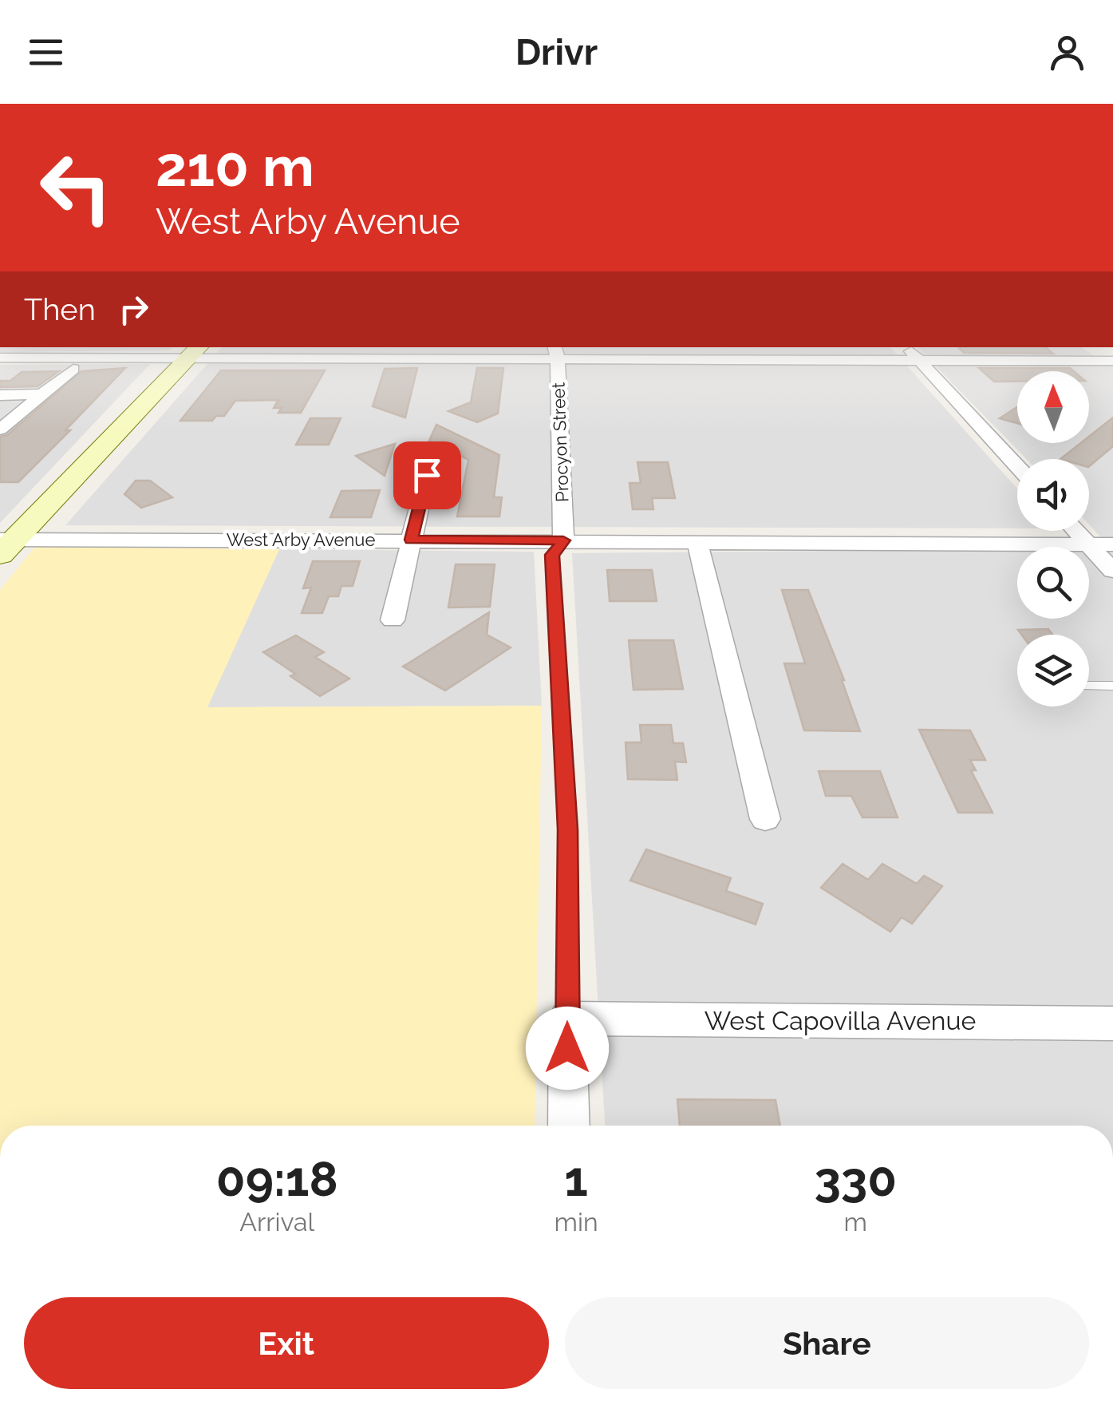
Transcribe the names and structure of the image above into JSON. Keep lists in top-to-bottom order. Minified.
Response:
{"streets":{"street":["Procyon Street","West Arby Avenue","West Capovilla Avenue"]},"crossings":[["Procyon Street","West Arby Avenue"]],"north":"top","page":{"header":"Drivr","turn":["210 m","West Arby Avenue"],"then":"Then","eta":["09:18","Arrival","1","min","330","m"],"buttons":["Exit","Share"]}}
